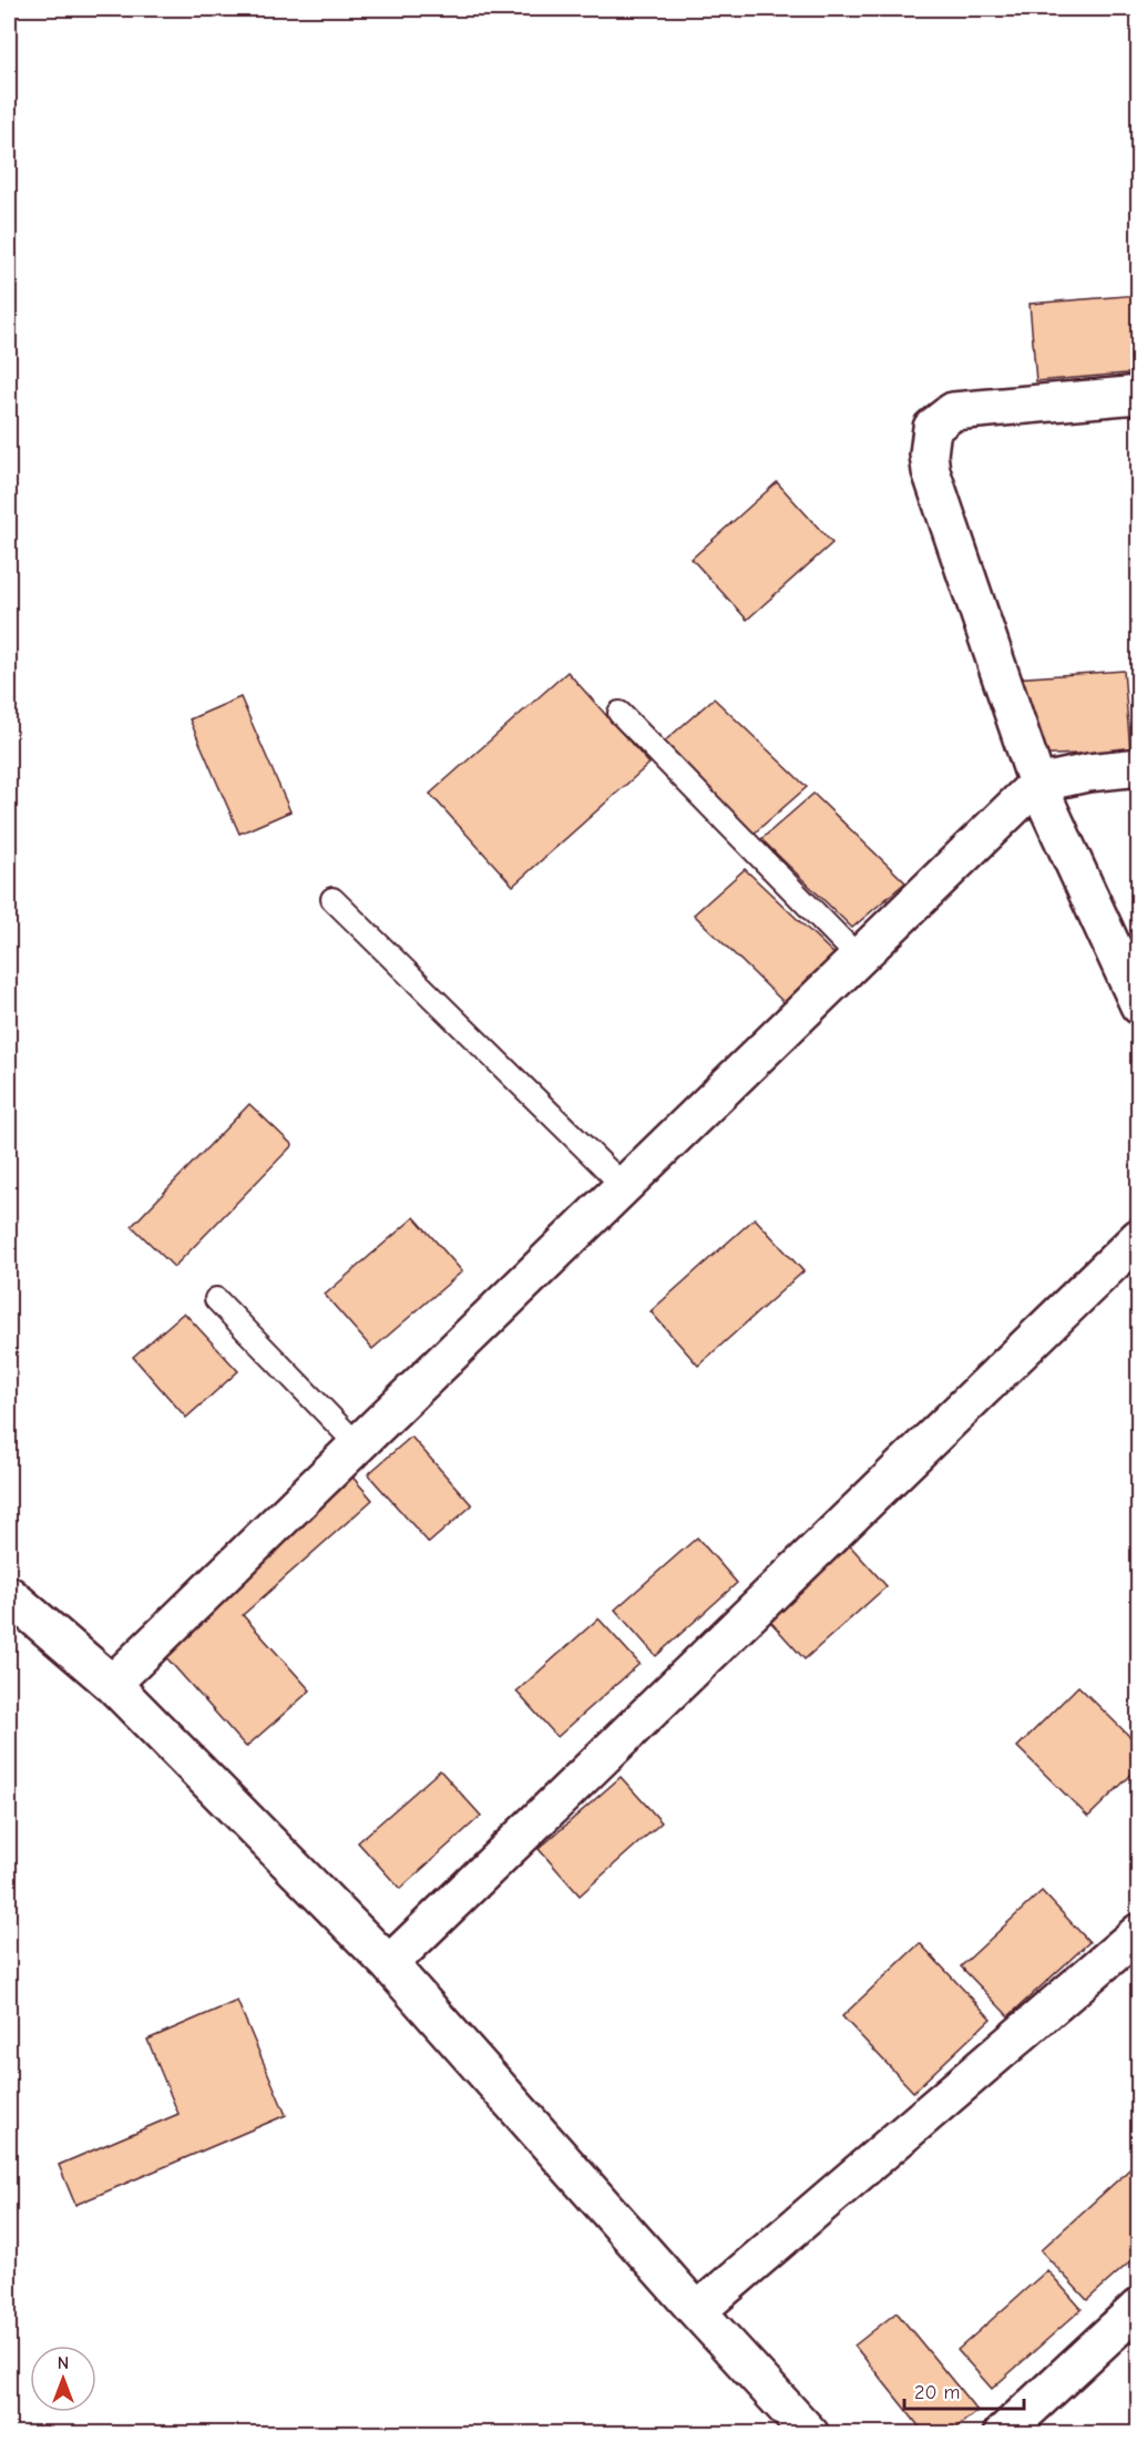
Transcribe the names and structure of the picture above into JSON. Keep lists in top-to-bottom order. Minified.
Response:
{"scale_bar":"20 m","north":"top"}
